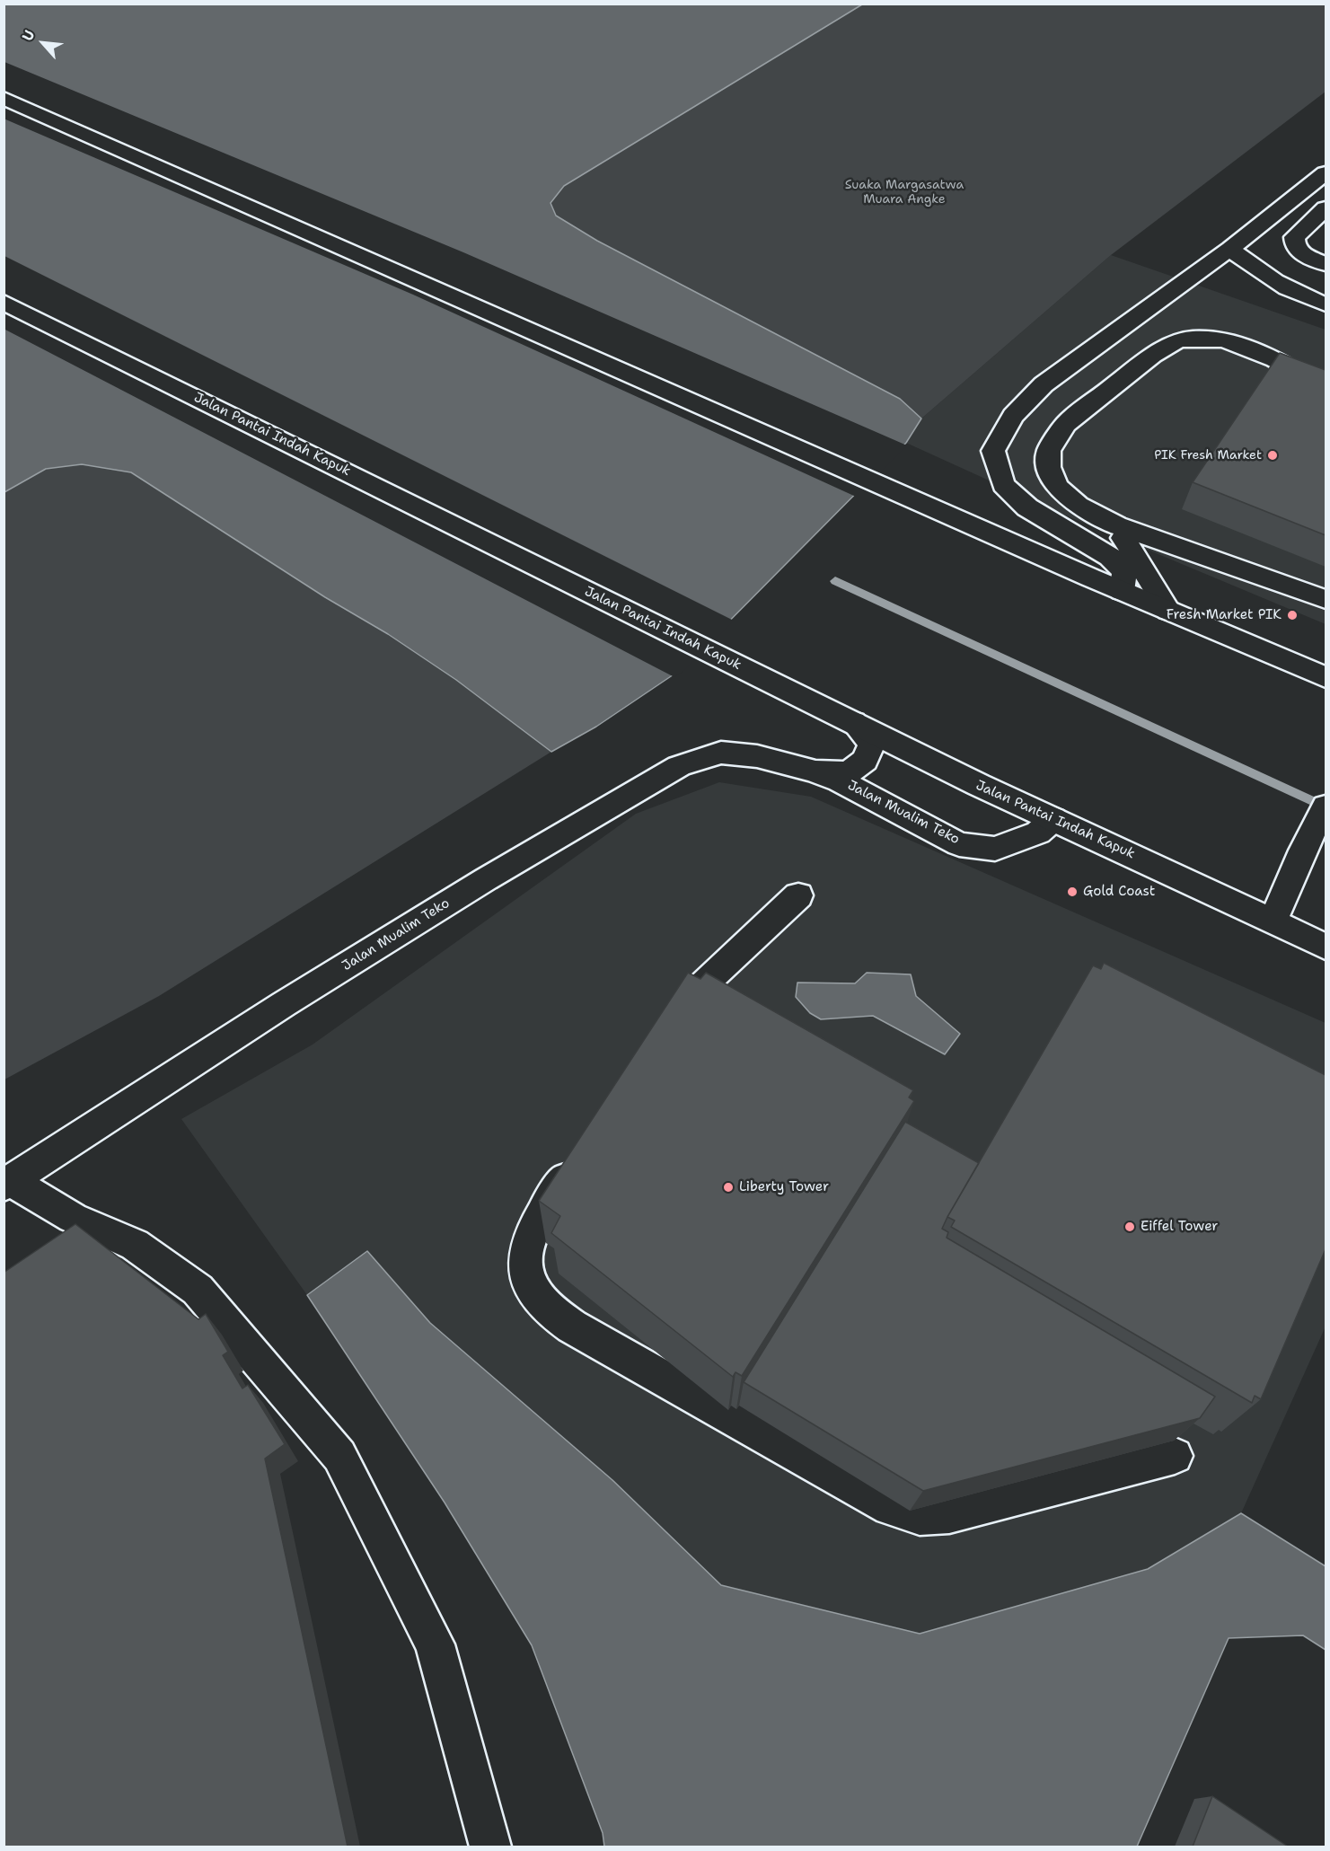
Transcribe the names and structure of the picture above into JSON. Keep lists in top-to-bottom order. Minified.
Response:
{"streets":{"main road":["Jalan Pantai Indah Kapuk","Jalan Mualim Teko"]},"crossings":[["Jalan Pantai Indah Kapuk","Jalan Mualim Teko"]],"parks":["Suaka Margasatwa Muara Angke"],"places":["PIK Fresh Market","Fresh Market PIK","Gold Coast","Liberty Tower","Eiffel Tower"],"north":"top left"}
